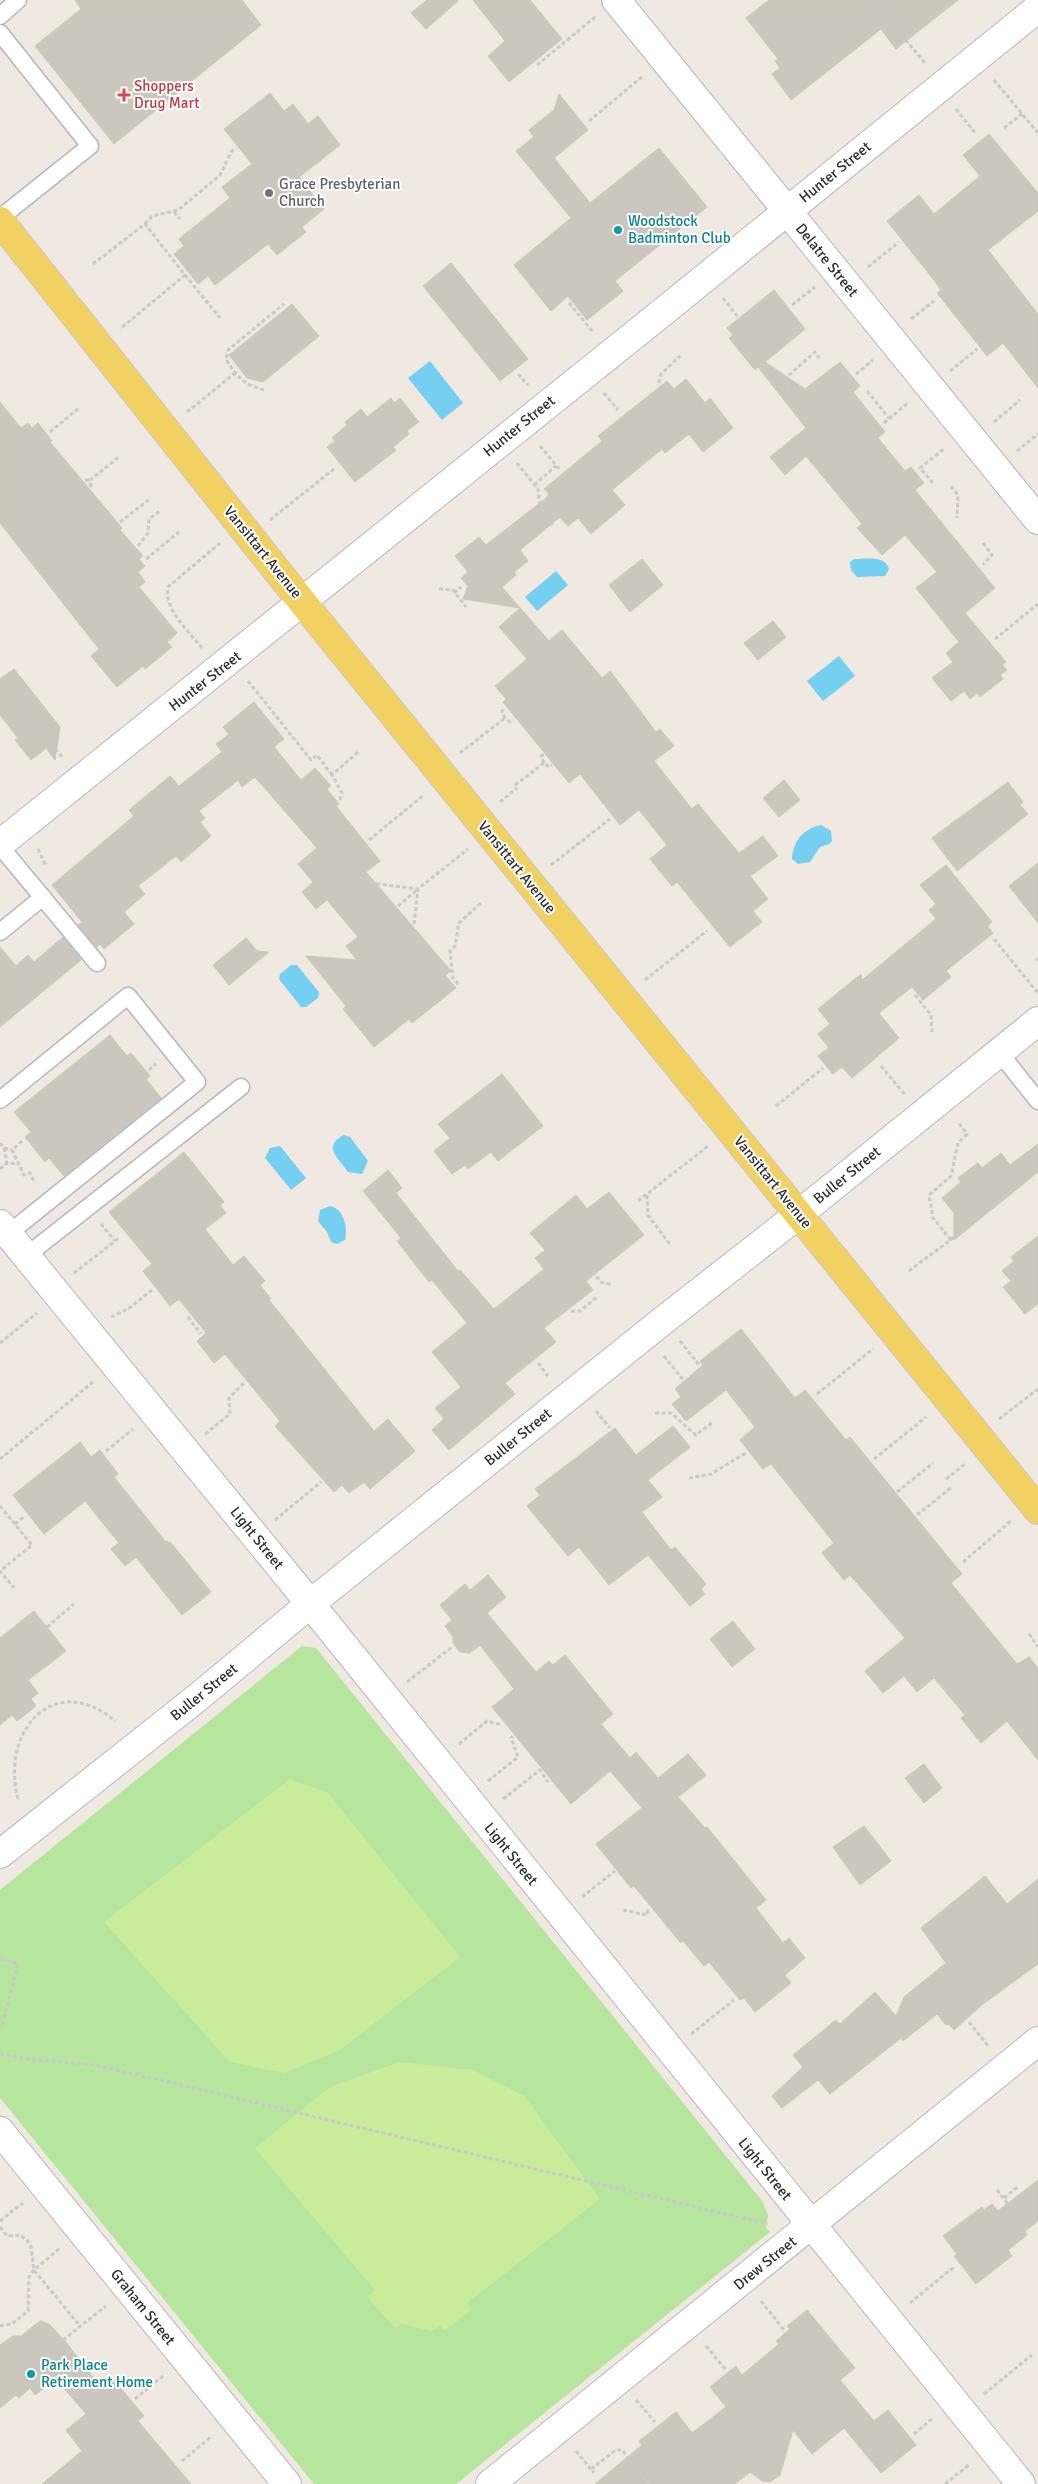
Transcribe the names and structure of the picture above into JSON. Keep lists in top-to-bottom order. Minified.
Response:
{"streets":{"main road":["Vansittart Avenue"],"street":["Hunter Street","Delatre Street","Buller Street","Light Street","Drew Street","Graham Street"]},"crossings":[["Hunter Street","Delatre Street"],["Hunter Street","Vansittart Avenue"],["Vansittart Avenue","Buller Street"],["Buller Street","Light Street"],["Light Street","Drew Street"]],"places":{"health":["Shoppers Drug Mart"],"other":["Grace Presbyterian Church","Woodstock Badminton Club","Park Place Retirement Home"]}}
